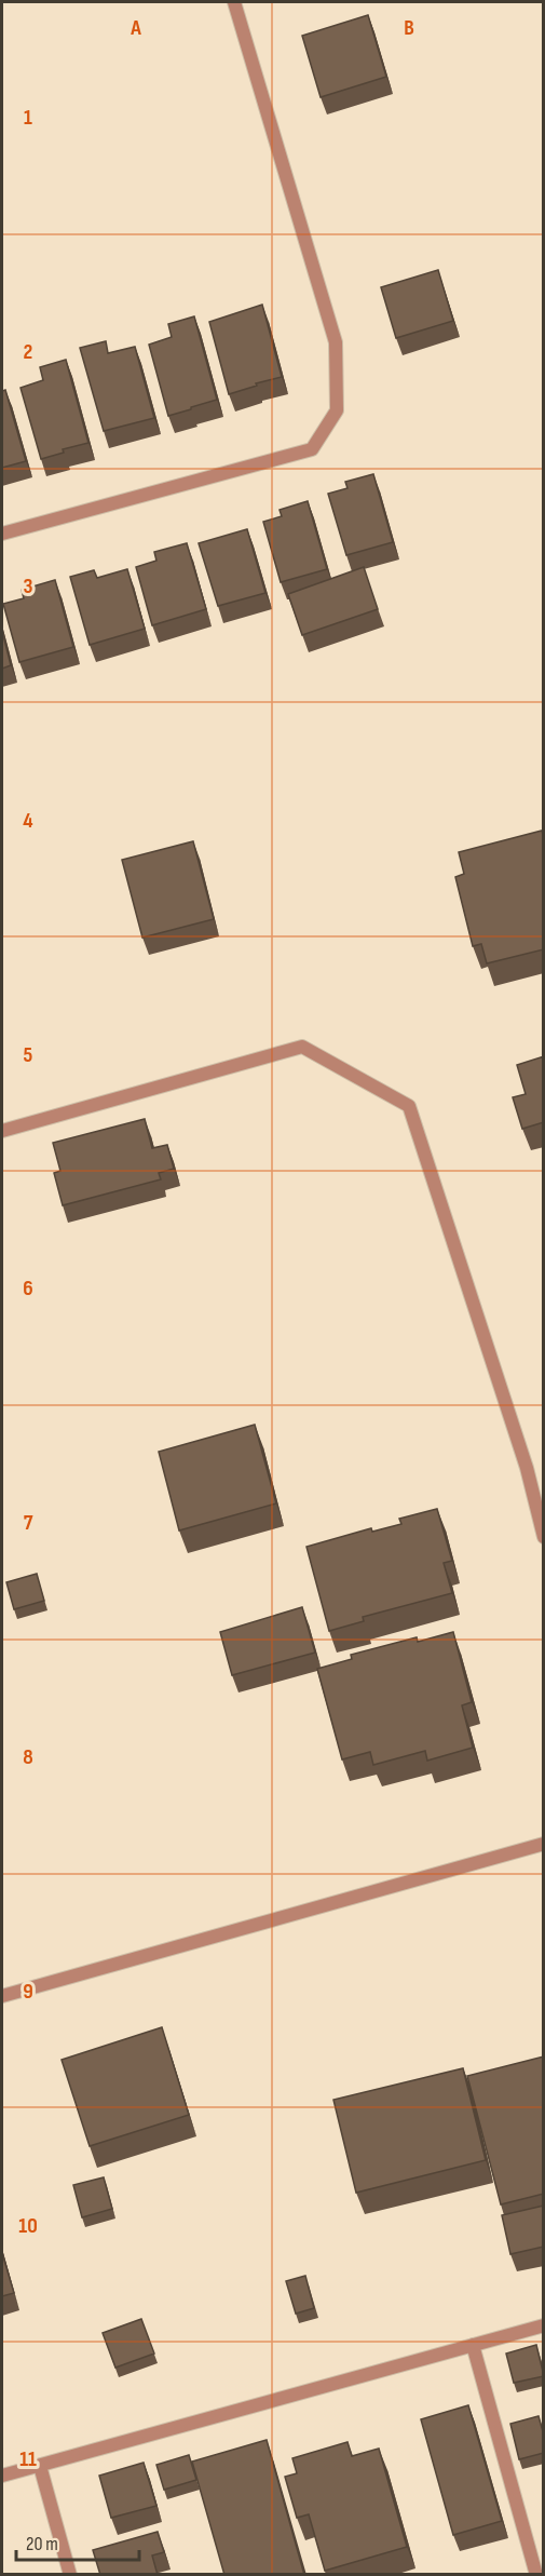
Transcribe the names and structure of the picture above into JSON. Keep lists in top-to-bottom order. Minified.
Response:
{"scale_bar":"20 m","grid":{"columns":["A","B"],"rows":["1","2","3","4","5","6","7","8","9","10","11"]}}
